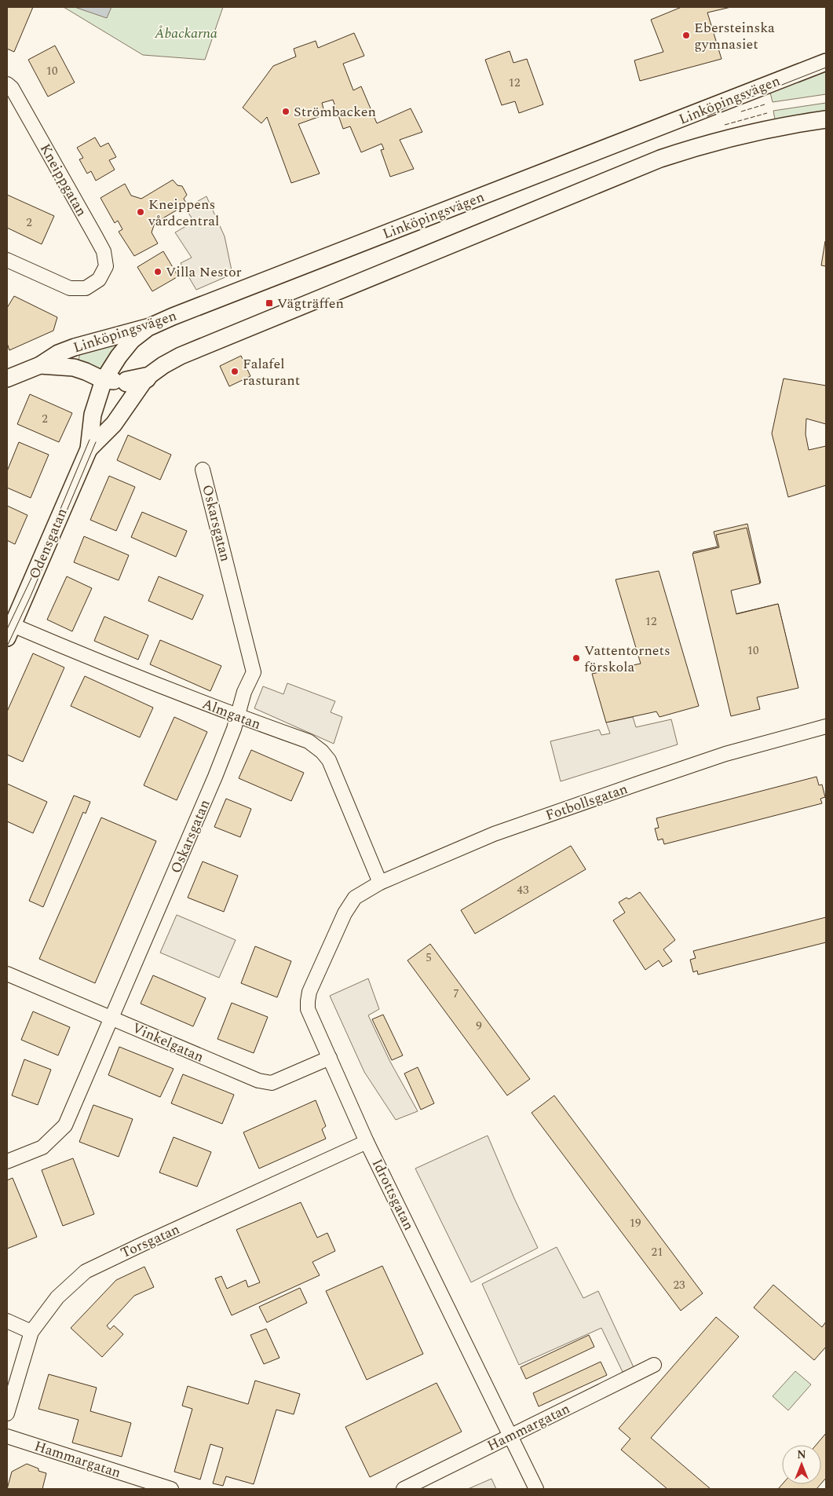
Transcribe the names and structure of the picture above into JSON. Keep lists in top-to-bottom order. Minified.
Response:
{"streets":{"street":["Linköpingsvägen","Kneippgatan","Oskarsgatan","Odensgatan","Almgatan","Fotbollsgatan","Vinkelgatan","Idrottsgatan","Torsgatan","Hammargatan"]},"crossings":[["Linköpingsvägen","Odensgatan"],["Oskarsgatan","Almgatan"],["Oskarsgatan","Vinkelgatan"],["Odensgatan","Almgatan"],["Almgatan","Fotbollsgatan"],["Fotbollsgatan","Idrottsgatan"],["Vinkelgatan","Idrottsgatan"],["Idrottsgatan","Torsgatan"],["Idrottsgatan","Hammargatan"]],"parks":["Åbackarna"],"places":{"other":["Ebersteinska gymnasiet","Strömbacken","Kneippens vårdcentral","Villa Nestor","Falafel rasturant","Vattentornets förskola"],"transit":["Vägträffen"]},"house_numbers":["10","12","2","2","12","10","43","5","7","9","19","21","23"],"north":"top"}
